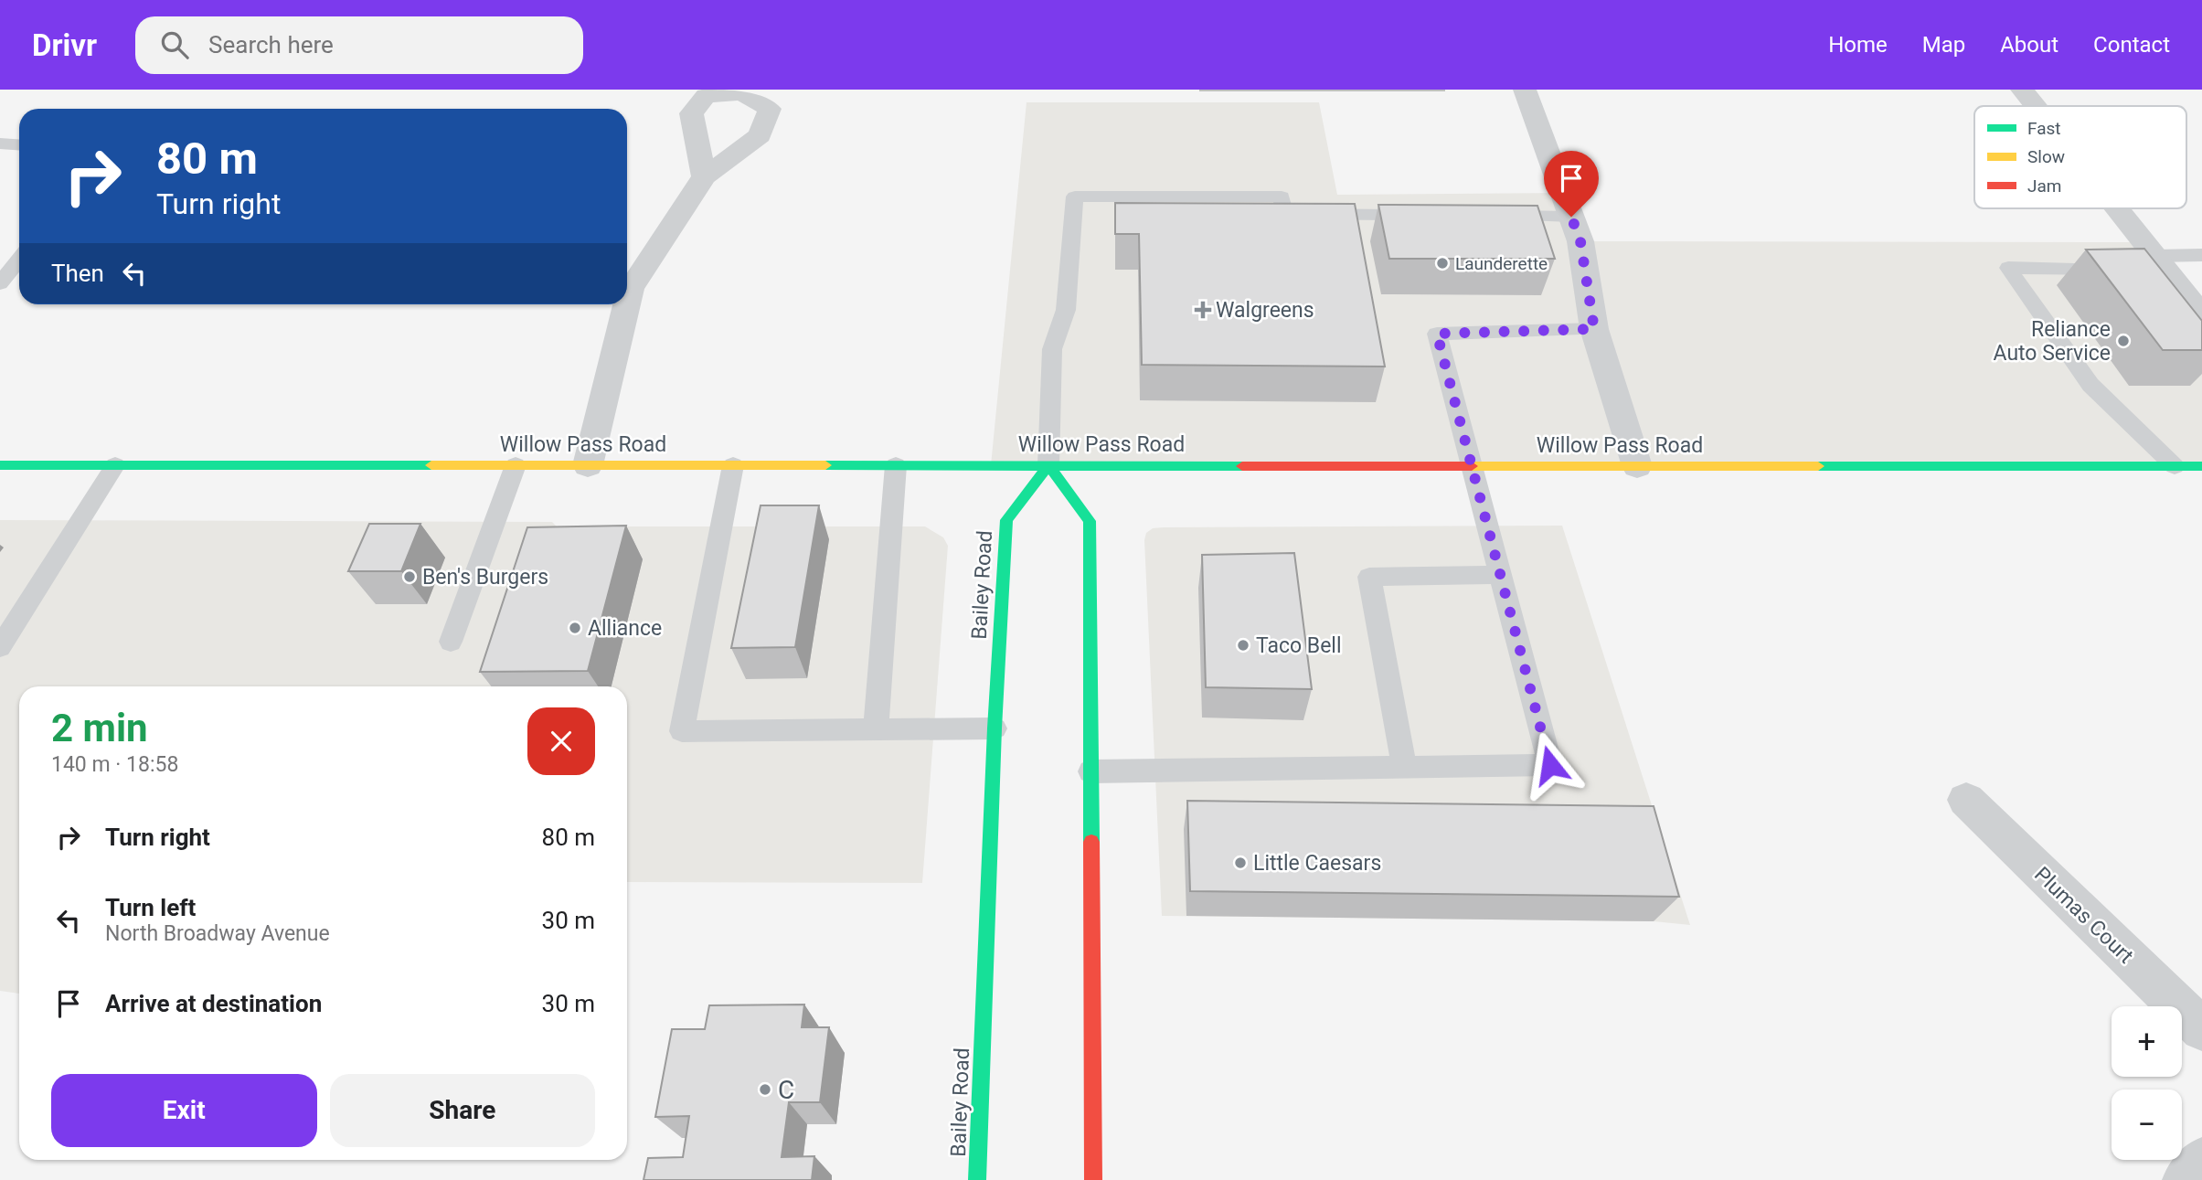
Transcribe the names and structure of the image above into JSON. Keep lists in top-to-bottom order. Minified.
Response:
{"streets":{"main road":["Willow Pass Road","Bailey Road"],"street":["Plumas Court"]},"crossings":[["Willow Pass Road","Bailey Road"]],"places":{"other":["Launderette","Reliance Auto Service","Ben's Burgers","Alliance","Taco Bell","Little Caesars","C"],"health":["Walgreens"]},"legend":["Fast","Slow","Jam"],"page":{"header":"Drivr","search":"Search here","nav":["Home","Map","About","Contact"],"turn":["80 m","Turn right"],"then":"Then","heading":["2 min","140 m · 18:58"],"list":[{"name":"Turn right","value":"80 m"},{"name":"Turn left","note":"North Broadway Avenue","value":"30 m"},{"name":"Arrive at destination","value":"30 m"}],"map_buttons":["+","−"],"buttons":["Exit","Share"]}}
